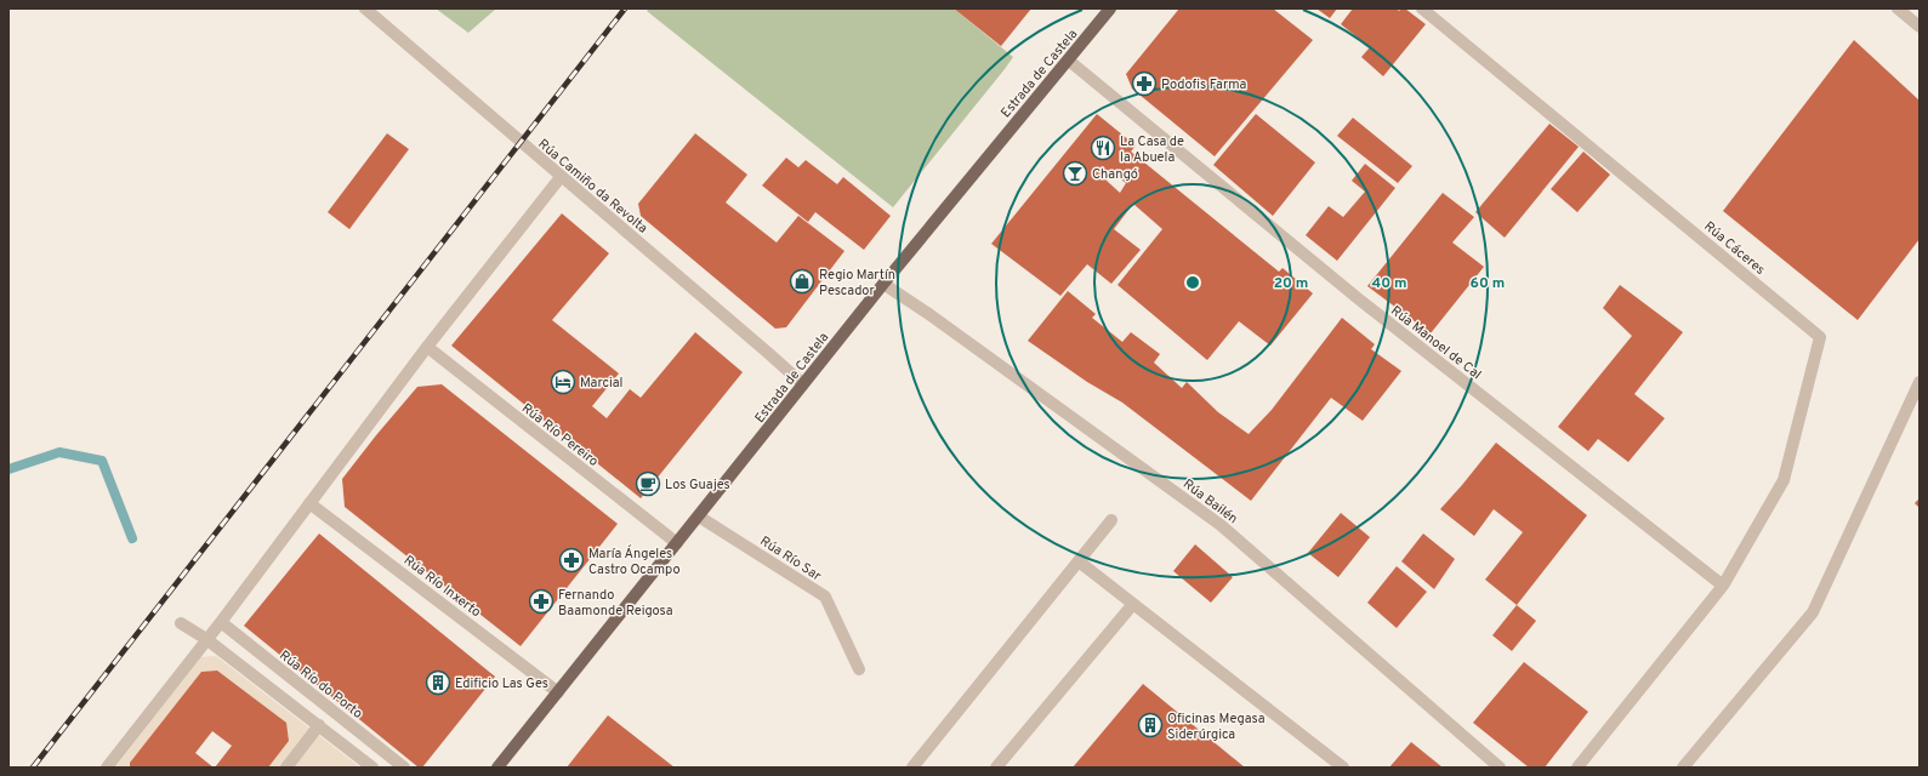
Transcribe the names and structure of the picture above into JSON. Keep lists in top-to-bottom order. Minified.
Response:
{"streets":{"main road":["Estrada de Castela"],"street":["Rúa Camiño da Revolta","Rúa Cáceres","Rúa Manoel de Cal","Rúa Río Pereiro","Rúa Bailén","Rúa Río Sar","Rúa Río Inxerto","Rúa Río do Porto"]},"crossings":[["Estrada de Castela","Rúa Camiño da Revolta"],["Estrada de Castela","Rúa Manoel de Cal"],["Estrada de Castela","Rúa Río Pereiro"],["Estrada de Castela","Rúa Bailén"],["Estrada de Castela","Rúa Río Sar"],["Estrada de Castela","Rúa Río Inxerto"],["Rúa Cáceres","Rúa Manoel de Cal"]],"places":{"pharmacy":["Podofis Farma","María Ángeles Castro Ocampo","Fernando Baamonde Reigosa"],"restaurant":["La Casa de la Abuela"],"bar":["Changó"],"shop":["Regio Martín Pescador"],"hotel":["Marcial"],"cafe":["Los Guajes"],"building":["Edificio Las Ges","Oficinas Megasa Siderúrgica"]},"rings":["20 m","40 m","60 m"]}
